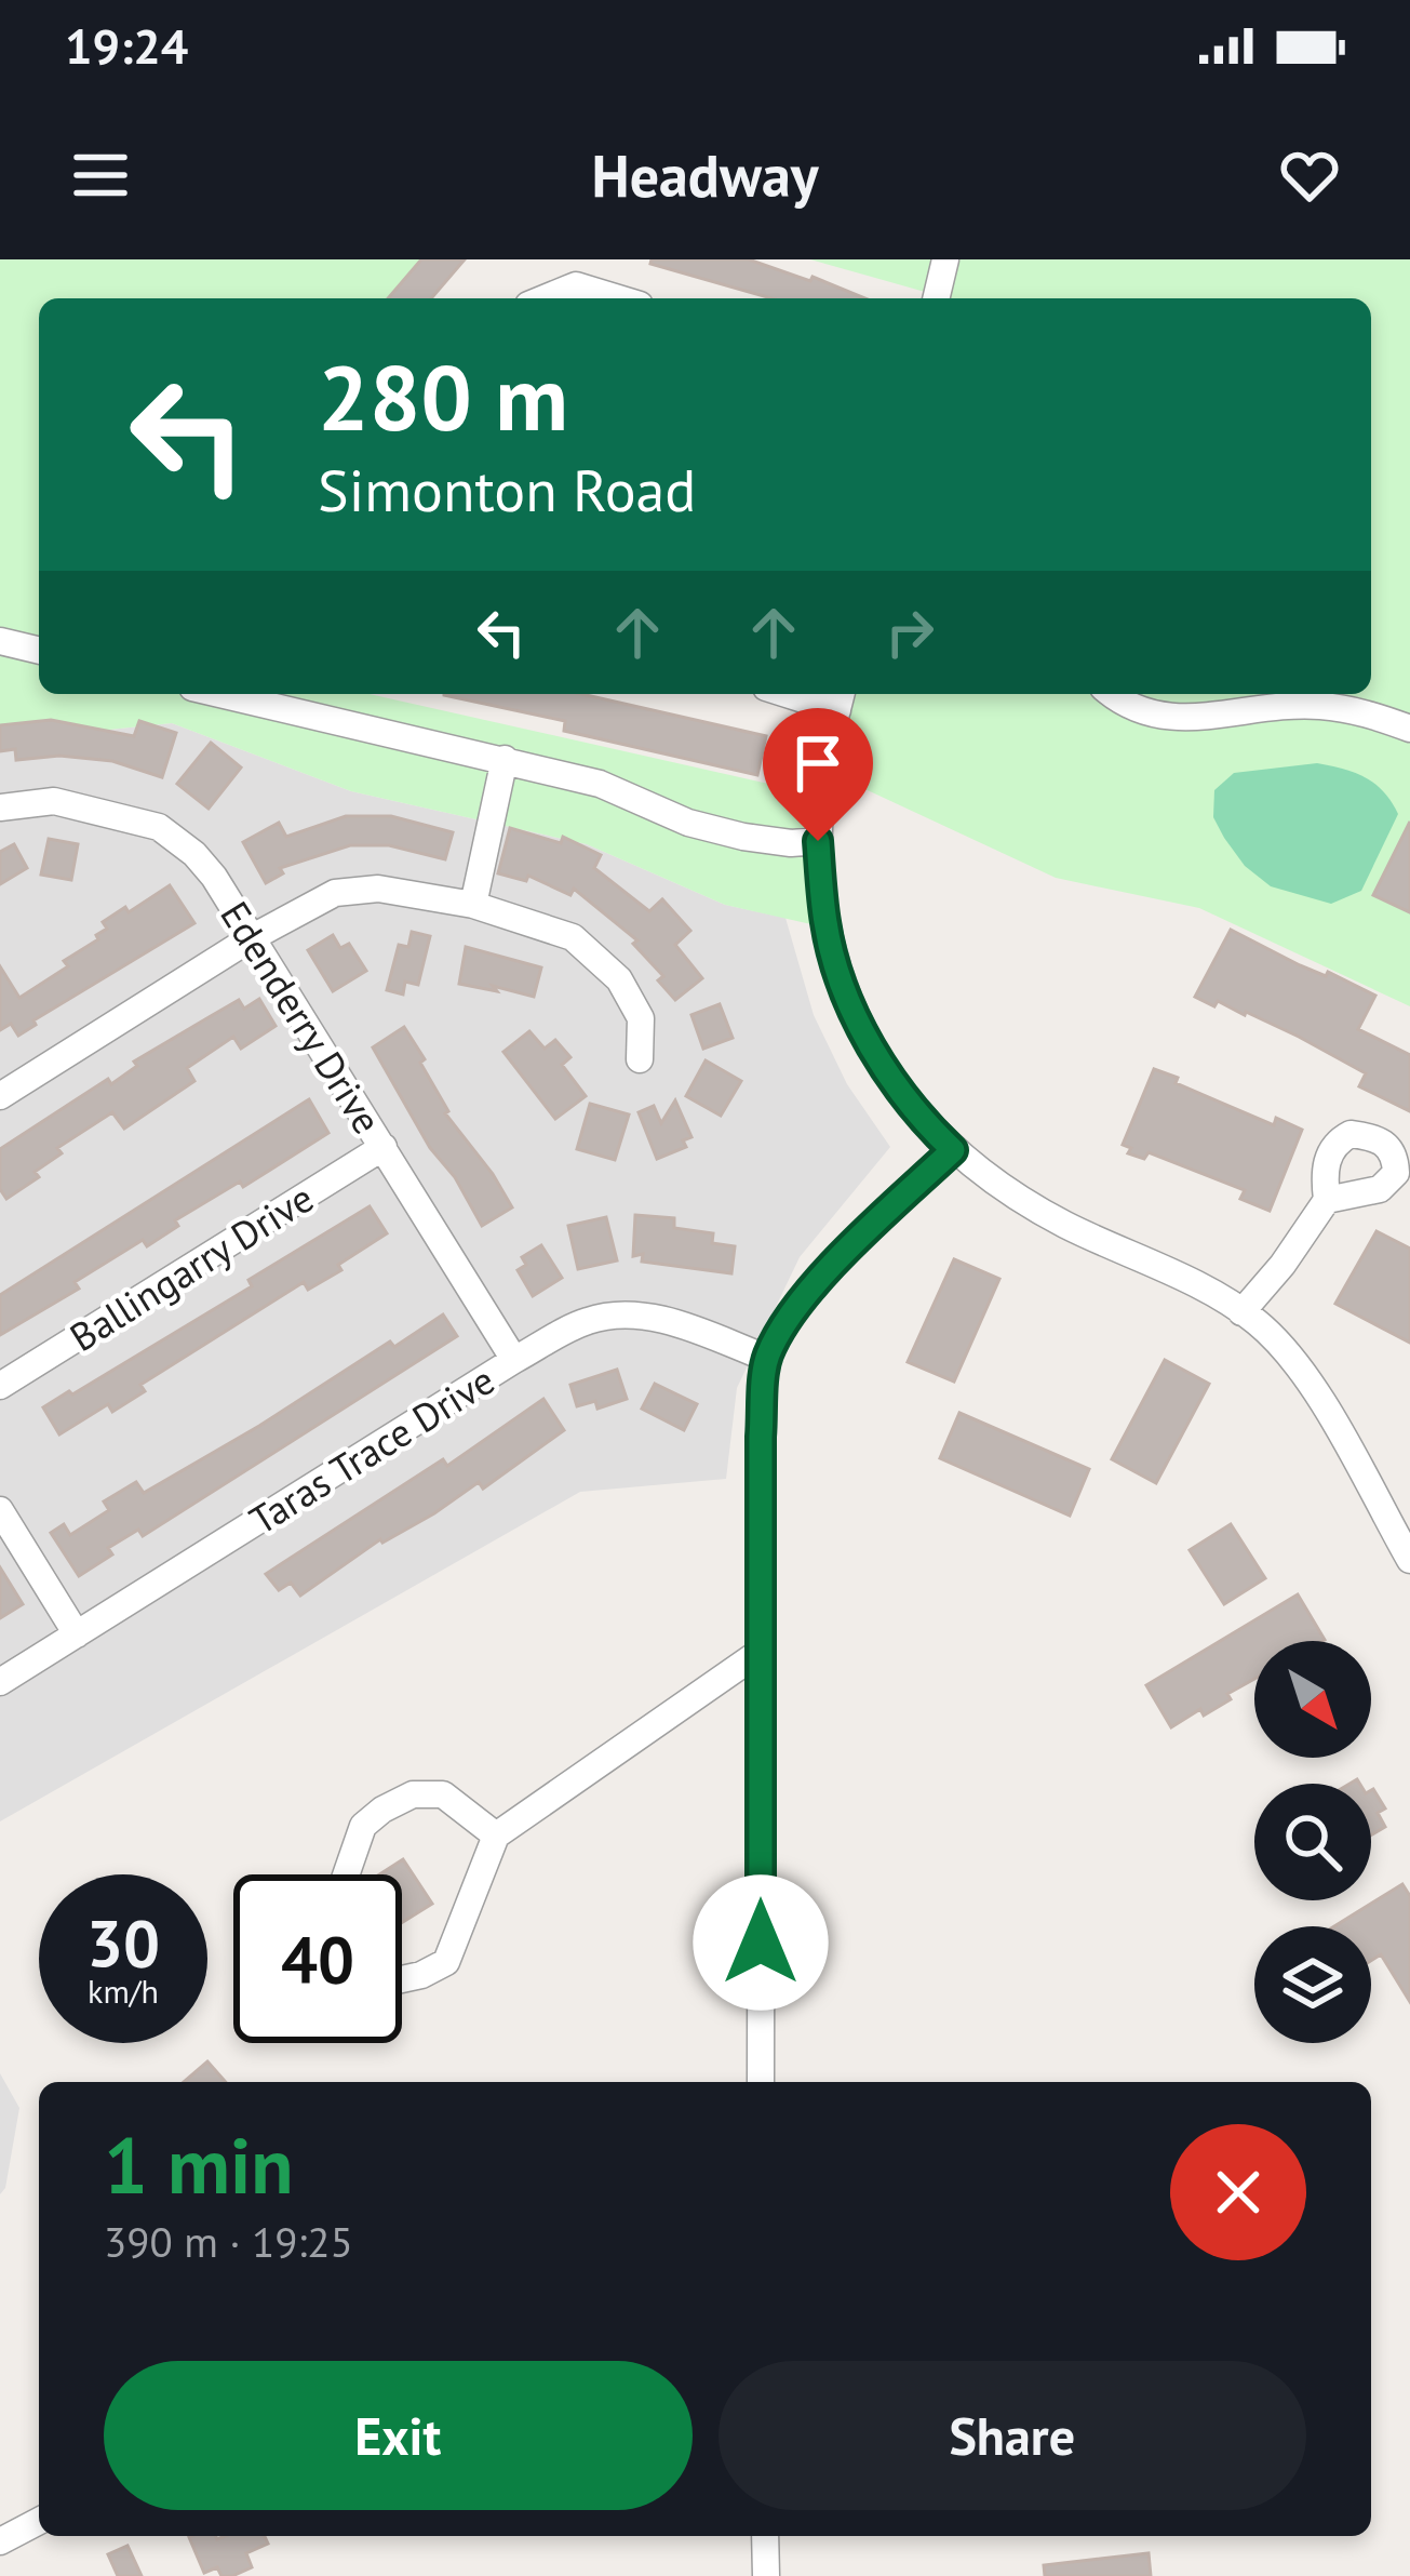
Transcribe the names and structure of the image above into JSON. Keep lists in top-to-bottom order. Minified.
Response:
{"streets":{"street":["Edenderry Drive","Ballingarry Drive","Taras Trace Drive"]},"crossings":[["Edenderry Drive","Ballingarry Drive"],["Edenderry Drive","Taras Trace Drive"]],"north":"bottom right","page":{"status":"19:24","header":"Headway","turn":["280 m","Simonton Road"],"speed":"30 km/h","limit":"40","heading":["1 min","390 m · 19:25"],"buttons":["Exit","Share"]}}
